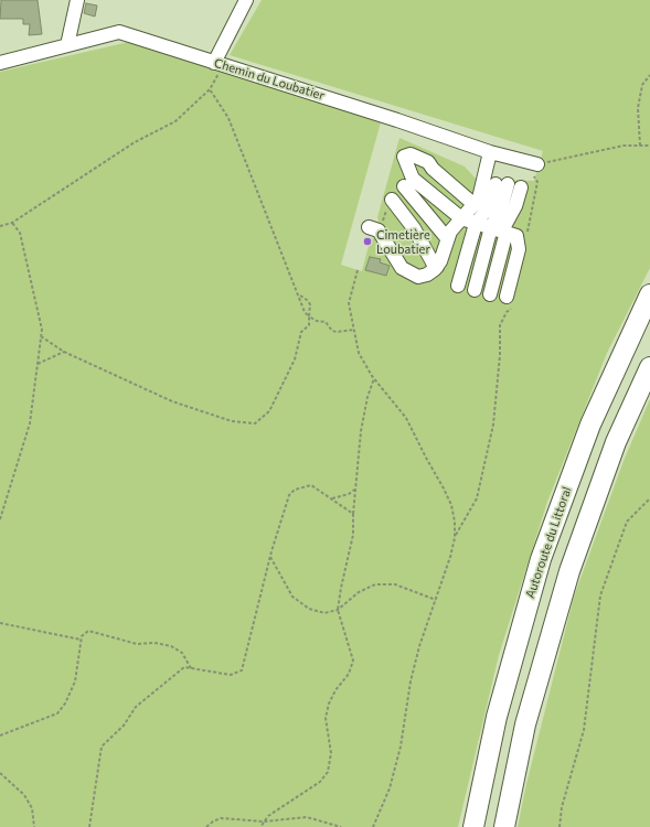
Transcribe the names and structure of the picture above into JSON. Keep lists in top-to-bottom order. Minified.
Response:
{"streets":{"highway":["Autoroute du Littoral"],"street":["Chemin du Loubatier"]},"places":["Cimetière Loubatier"]}
